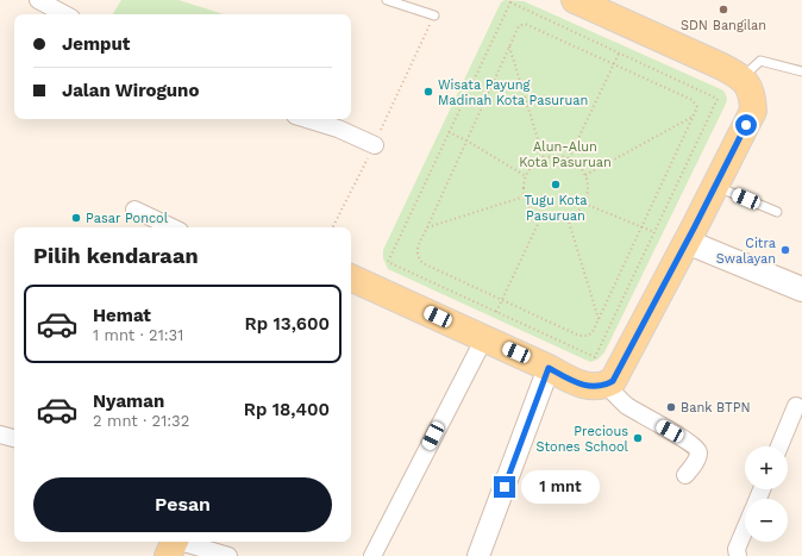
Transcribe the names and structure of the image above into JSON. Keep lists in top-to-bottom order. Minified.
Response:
{"parks":["Alun-Alun Kota Pasuruan"],"places":["SDN Bangilan","Wisata Payung Madinah Kota Pasuruan","Tugu Kota Pasuruan","Pasar Poncol","Citra Swalayan","Bank BTPN","Precious Stones School"],"page":{"banner":["Jemput","Jalan Wiroguno"],"heading":"Pilih kendaraan","list":[{"name":"Hemat","note":"1 mnt · 21:31","value":"Rp 13,600"},{"name":"Nyaman","note":"2 mnt · 21:32","value":"Rp 18,400"}],"map_buttons":["+","−"],"buttons":"Pesan","bubble":"1 mnt"}}
